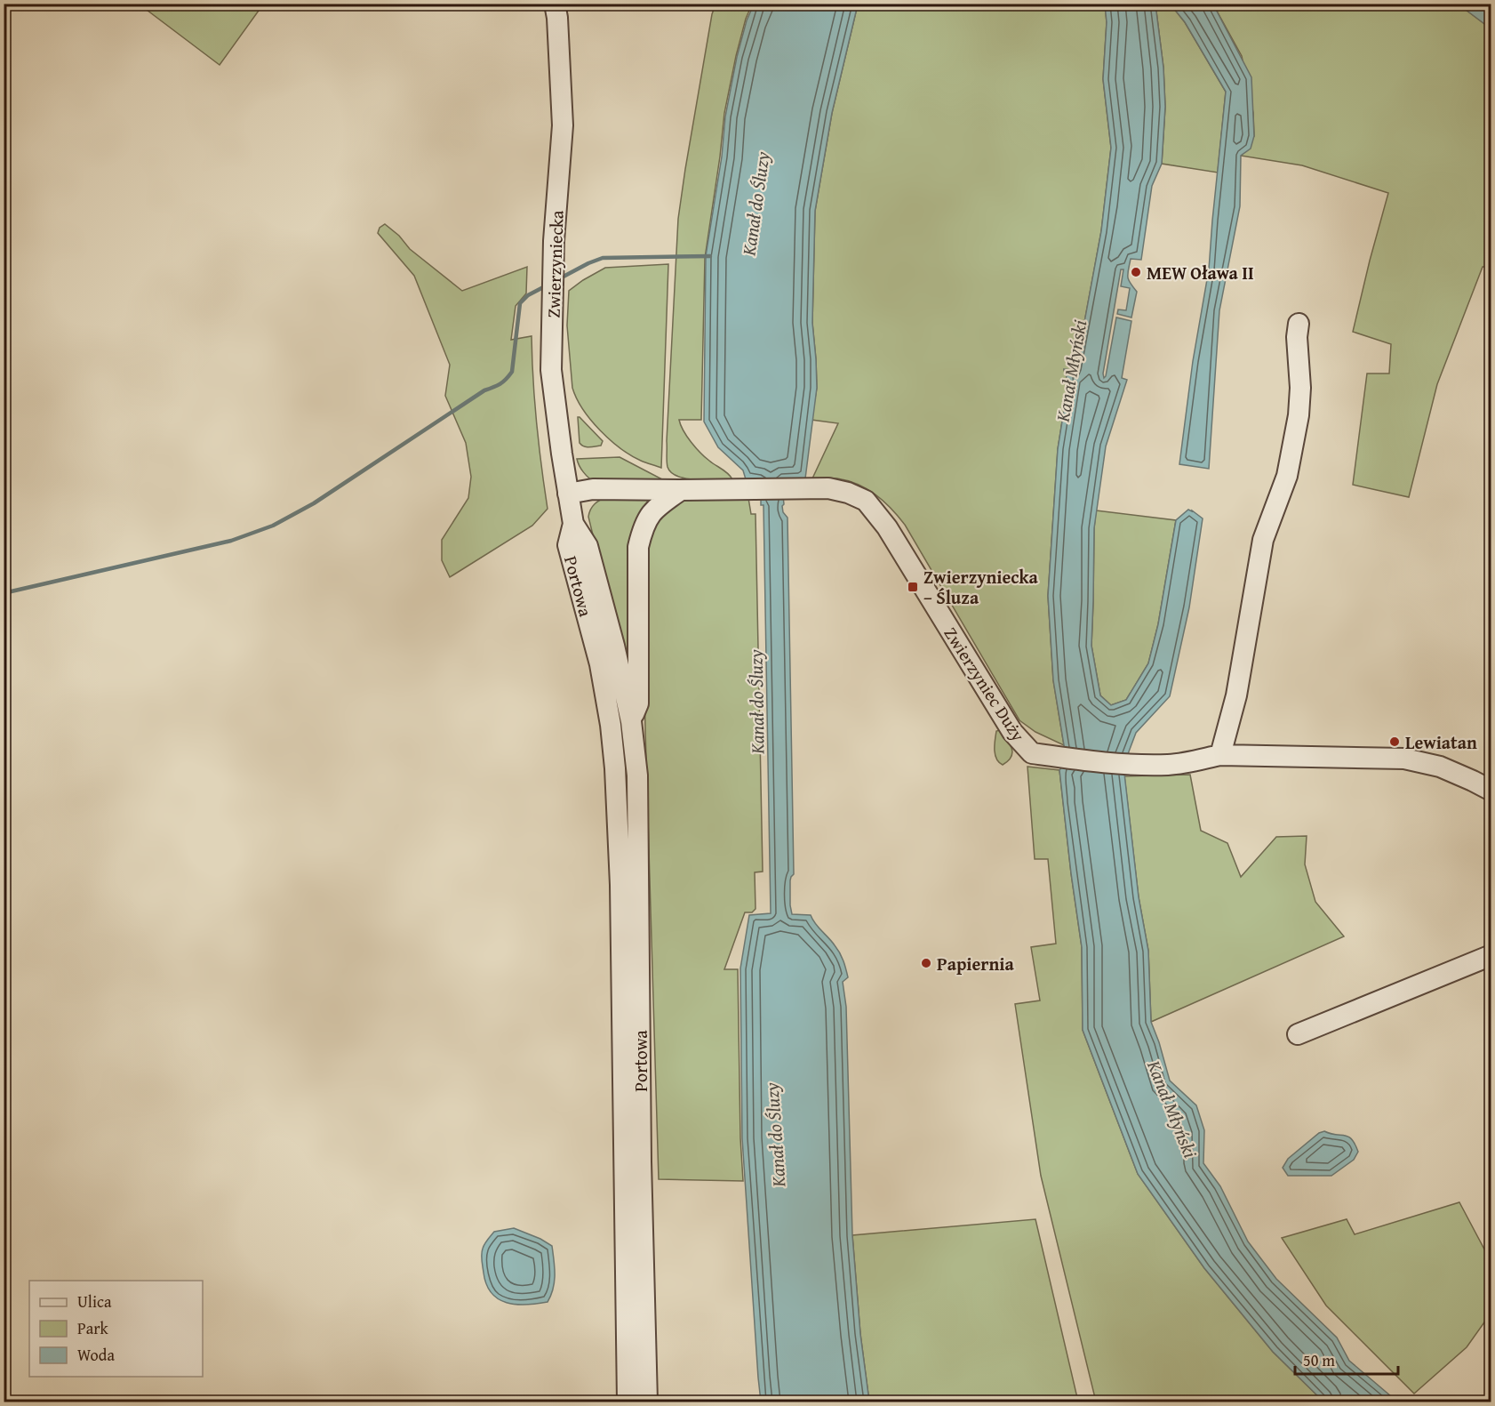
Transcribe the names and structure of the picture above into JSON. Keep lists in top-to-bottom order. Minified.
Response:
{"streets":{"street":["Zwierzyniecka","Portowa","Zwierzyniec Duży"]},"crossings":[["Zwierzyniecka","Portowa"],["Zwierzyniecka","Zwierzyniec Duży"]],"water":["Kanał do Śluzy","Kanał Młyński"],"places":{"other":["MEW Oława II","Lewiatan","Papiernia"],"transit":["Zwierzyniecka – Śluza"]},"legend":["Ulica","Park","Woda"],"scale_bar":"50 m"}
